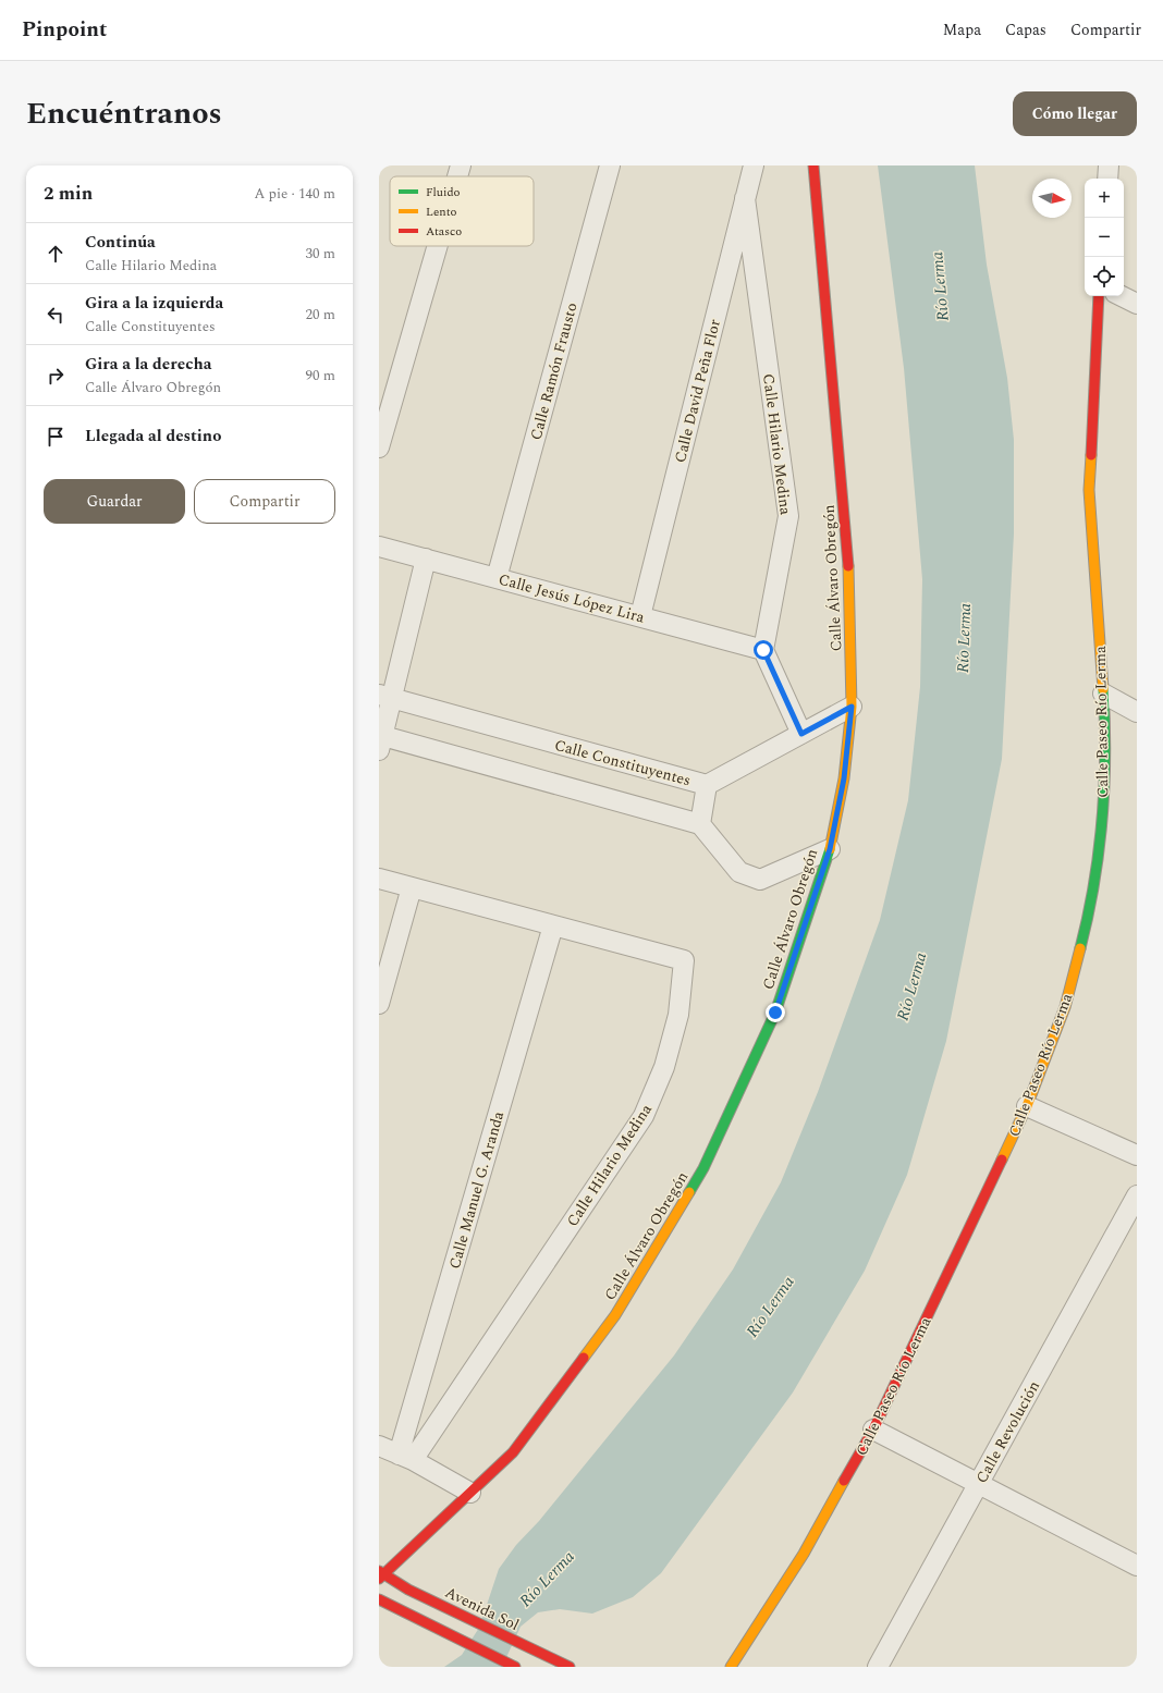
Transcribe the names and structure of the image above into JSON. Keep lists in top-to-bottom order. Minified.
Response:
{"streets":{"street":["Calle Ramón Frausto","Calle David Peña Flor","Calle Hilario Medina","Calle Álvaro Obregón","Calle Jesús López Lira","Calle Paseo Río Lerma","Calle Constituyentes","Calle Manuel G. Aranda","Calle Revolución","Avenida Sol"]},"crossings":[["Calle Ramón Frausto","Calle Jesús López Lira"],["Calle David Peña Flor","Calle Hilario Medina"],["Calle David Peña Flor","Calle Jesús López Lira"],["Calle Hilario Medina","Calle Jesús López Lira"],["Calle Hilario Medina","Calle Manuel G. Aranda"],["Calle Álvaro Obregón","Calle Constituyentes"],["Calle Álvaro Obregón","Avenida Sol"]],"water":["Río Lerma"],"legend":["Fluido","Lento","Atasco"],"north":"right","page":{"header":"Pinpoint","nav":["Mapa","Capas","Compartir"],"title":"Encuéntranos","buttons":["Cómo llegar",["Guardar","Compartir"]],"heading":["2 min","A pie · 140 m"],"map_buttons":["+","−"],"list":[["Continúa","Calle Hilario Medina","30 m"],["Gira a la izquierda","Calle Constituyentes","20 m"],["Gira a la derecha","Calle Álvaro Obregón","90 m"],"Llegada al destino"]}}
